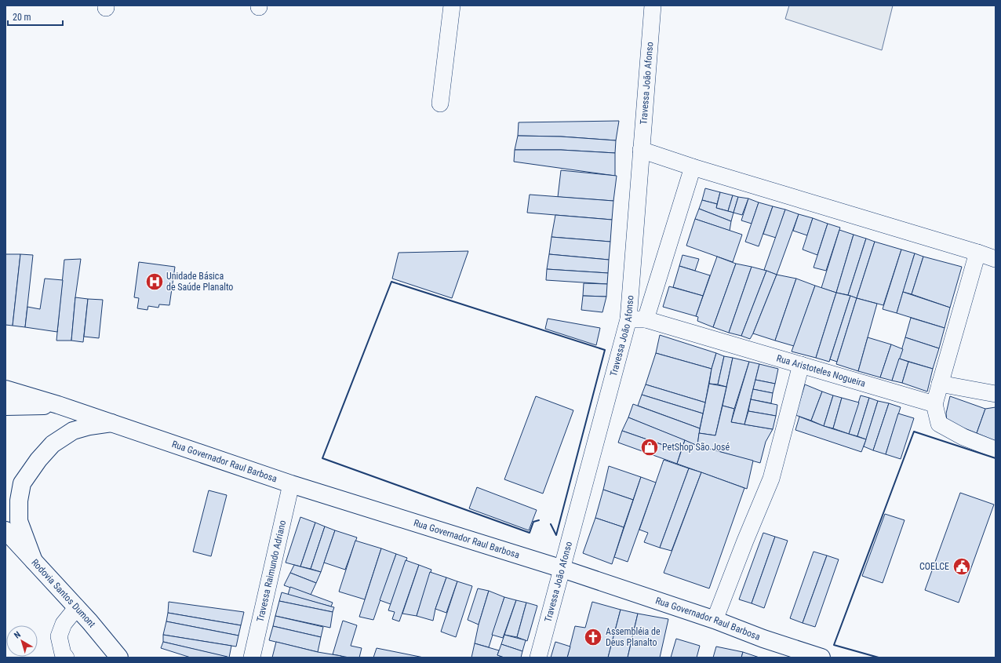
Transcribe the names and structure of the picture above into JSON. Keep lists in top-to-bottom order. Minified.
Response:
{"streets":{"main road":["Rua Governador Raul Barbosa","Rodovia Santos Dumont"],"street":["Travessa João Afonso","Rua Aristoteles Nogueira","Travessa Raimundo Adriano"]},"crossings":[["Travessa João Afonso","Rua Aristoteles Nogueira"],["Travessa João Afonso","Rua Governador Raul Barbosa"],["Rua Governador Raul Barbosa","Travessa Raimundo Adriano"]],"places":{"hospital":["Unidade Básica de Saúde Planalto"],"shop":["PetShop São José"],"public building":["COELCE"],"church":["Assembléia de Deus Planalto"]},"scale_bar":"20 m","north":"top left"}
